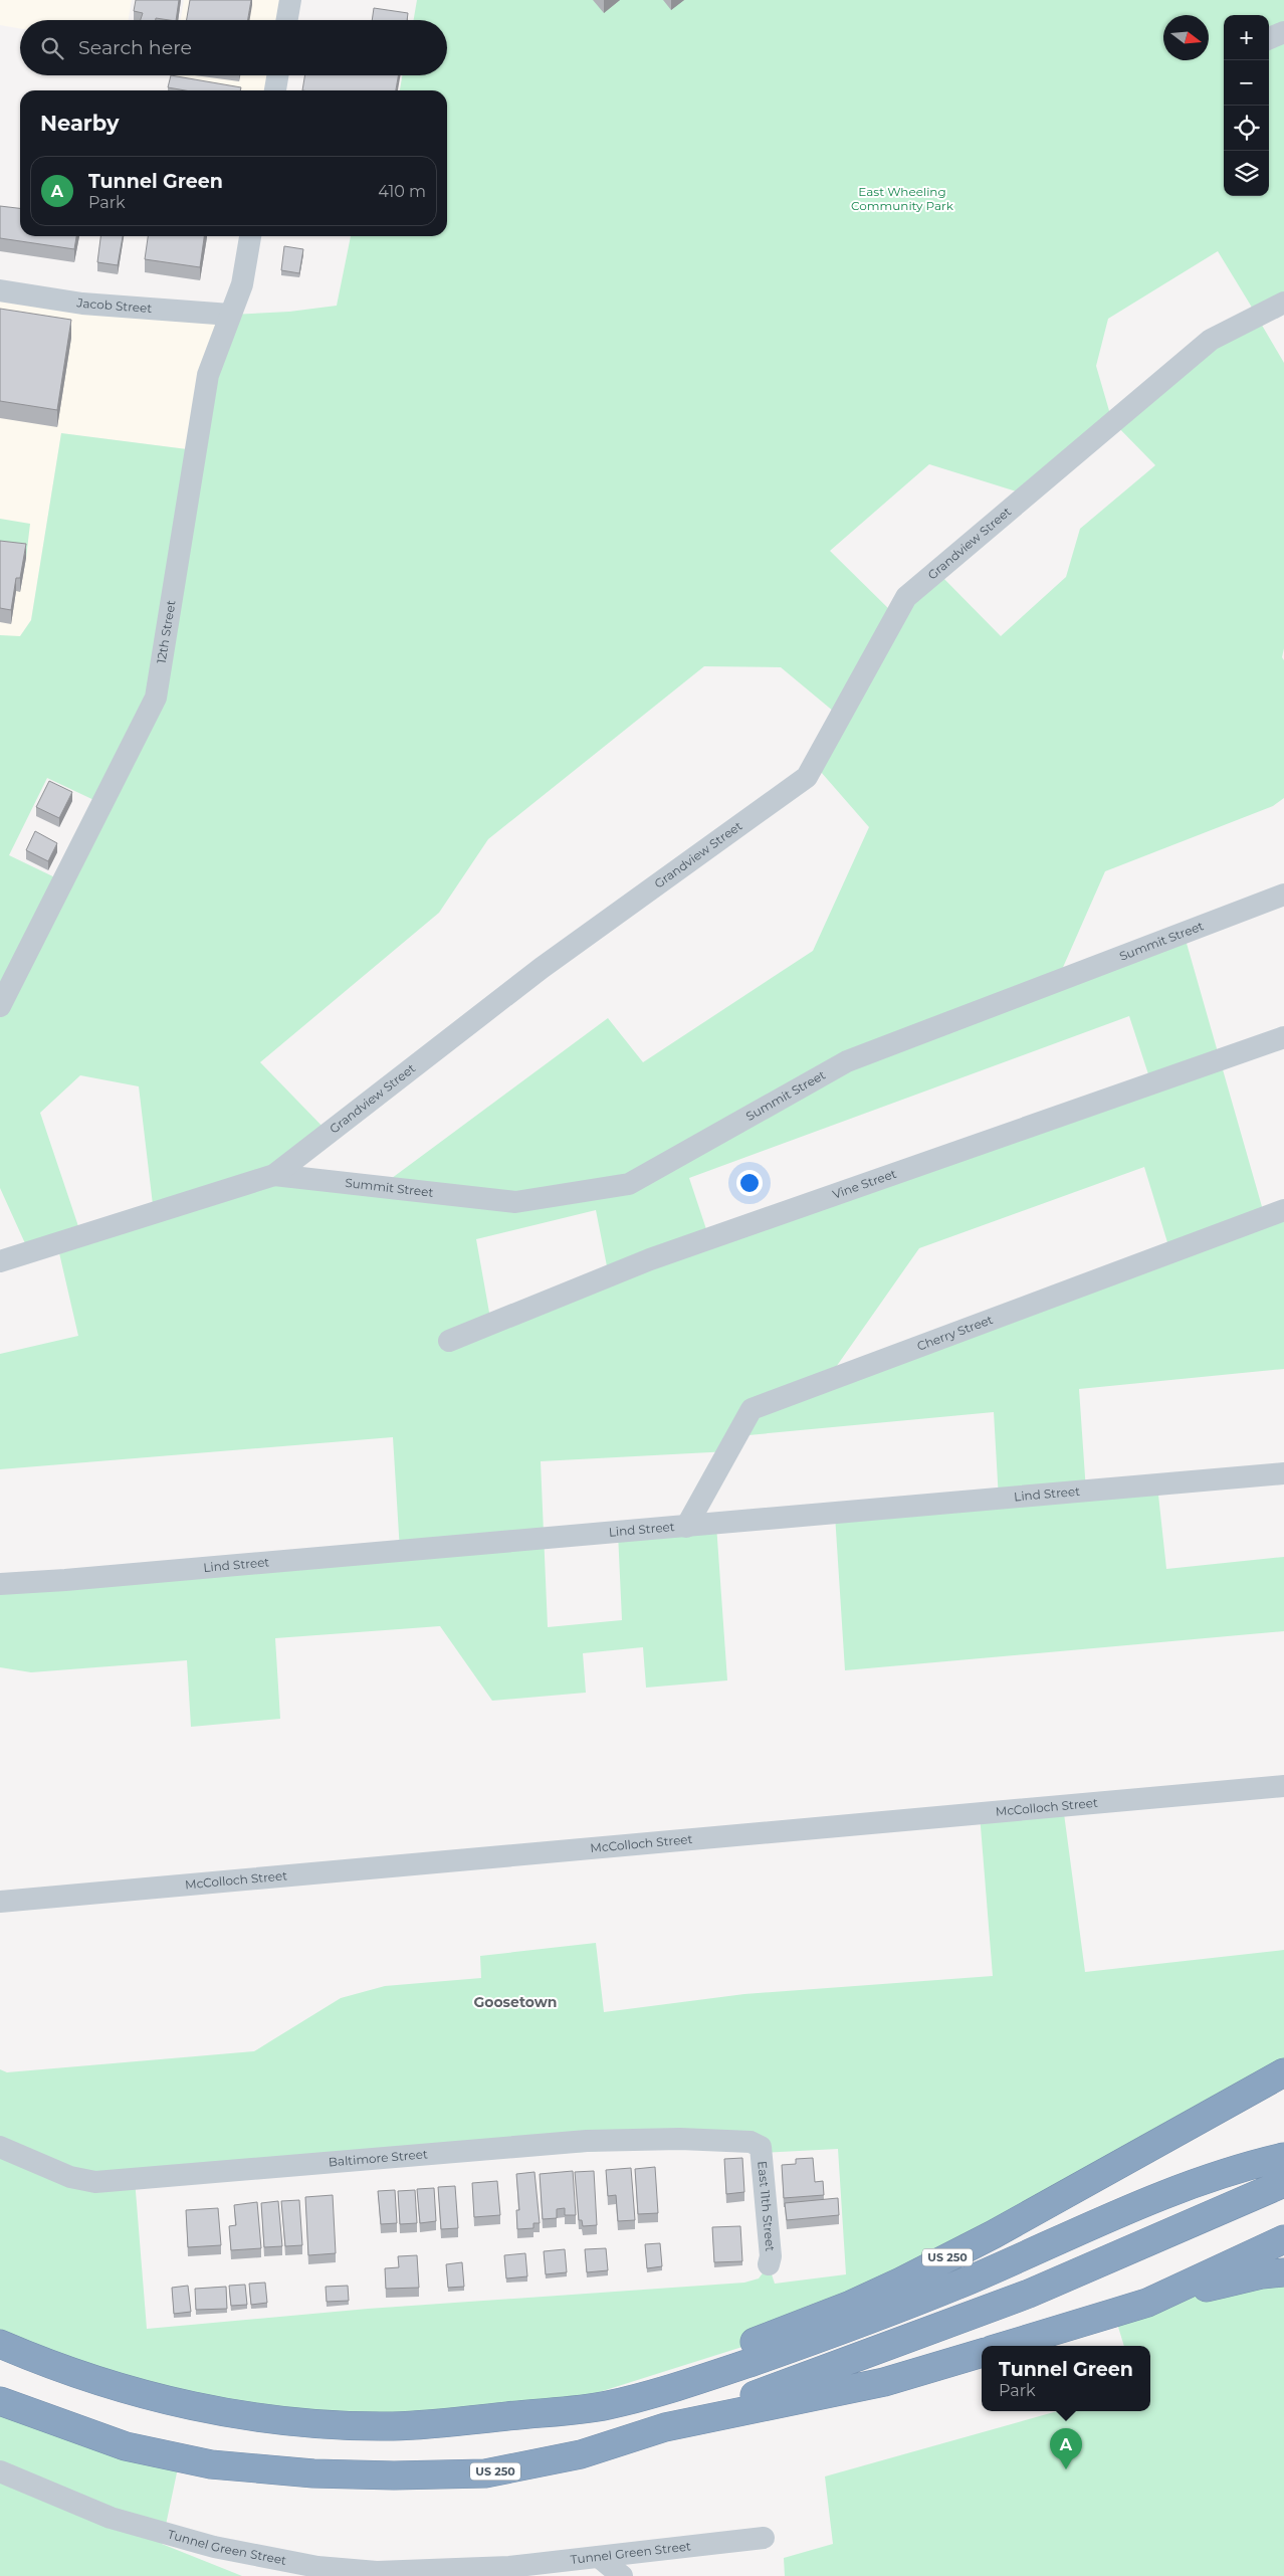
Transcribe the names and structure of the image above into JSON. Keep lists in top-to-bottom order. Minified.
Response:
{"streets":{"highway":["US 250"],"street":["Jacob Street","Grandview Street","12th Street","Summit Street","Vine Street","Cherry Street","Lind Street","McColloch Street","Baltimore Street","East 11th Street","Tunnel Green Street"]},"crossings":[["Jacob Street","12th Street"],["Grandview Street","Summit Street"],["Cherry Street","Lind Street"],["Baltimore Street","East 11th Street"]],"districts":["Goosetown"],"parks":["East Wheeling Community Park"],"north":"right","page":{"map_buttons":["+","−"],"search":"Search here","heading":"Nearby","list":[{"mark":"A","name":"Tunnel Green","note":"Park","value":"410 m"}],"popup":["Tunnel Green","Park"],"pins":"A"}}
